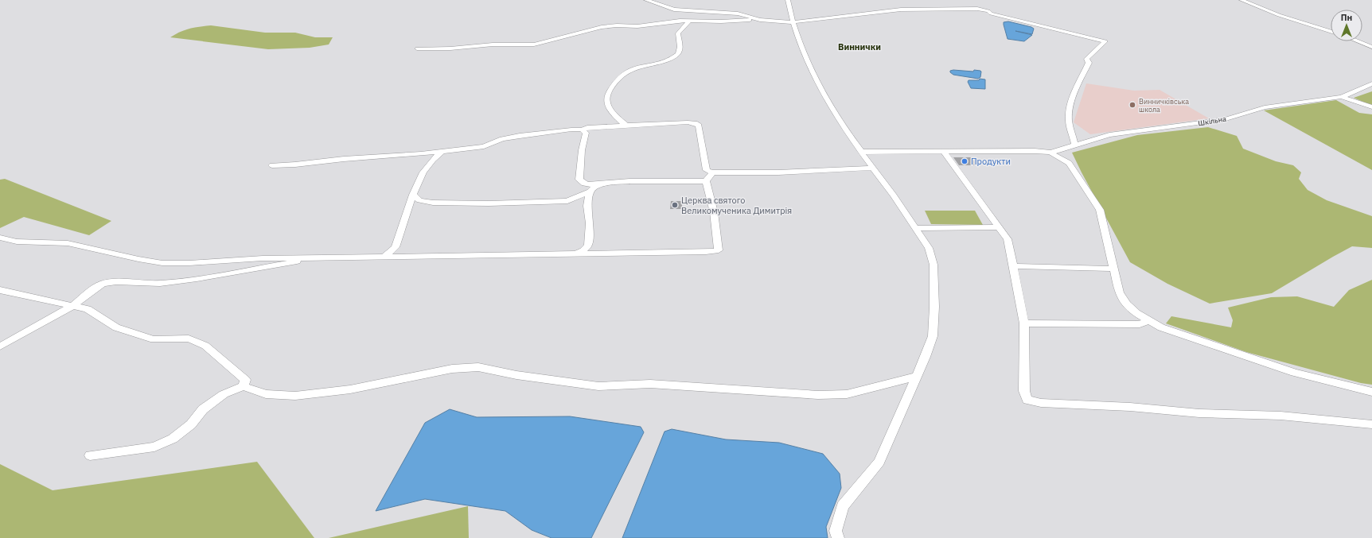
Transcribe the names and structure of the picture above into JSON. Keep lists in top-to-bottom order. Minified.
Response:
{"streets":{"street":["Шкільна"]},"districts":["Виннички"],"places":["Винничківська школа","Продукти","Церква святого Великомученика Димитрія"],"north":"top"}
